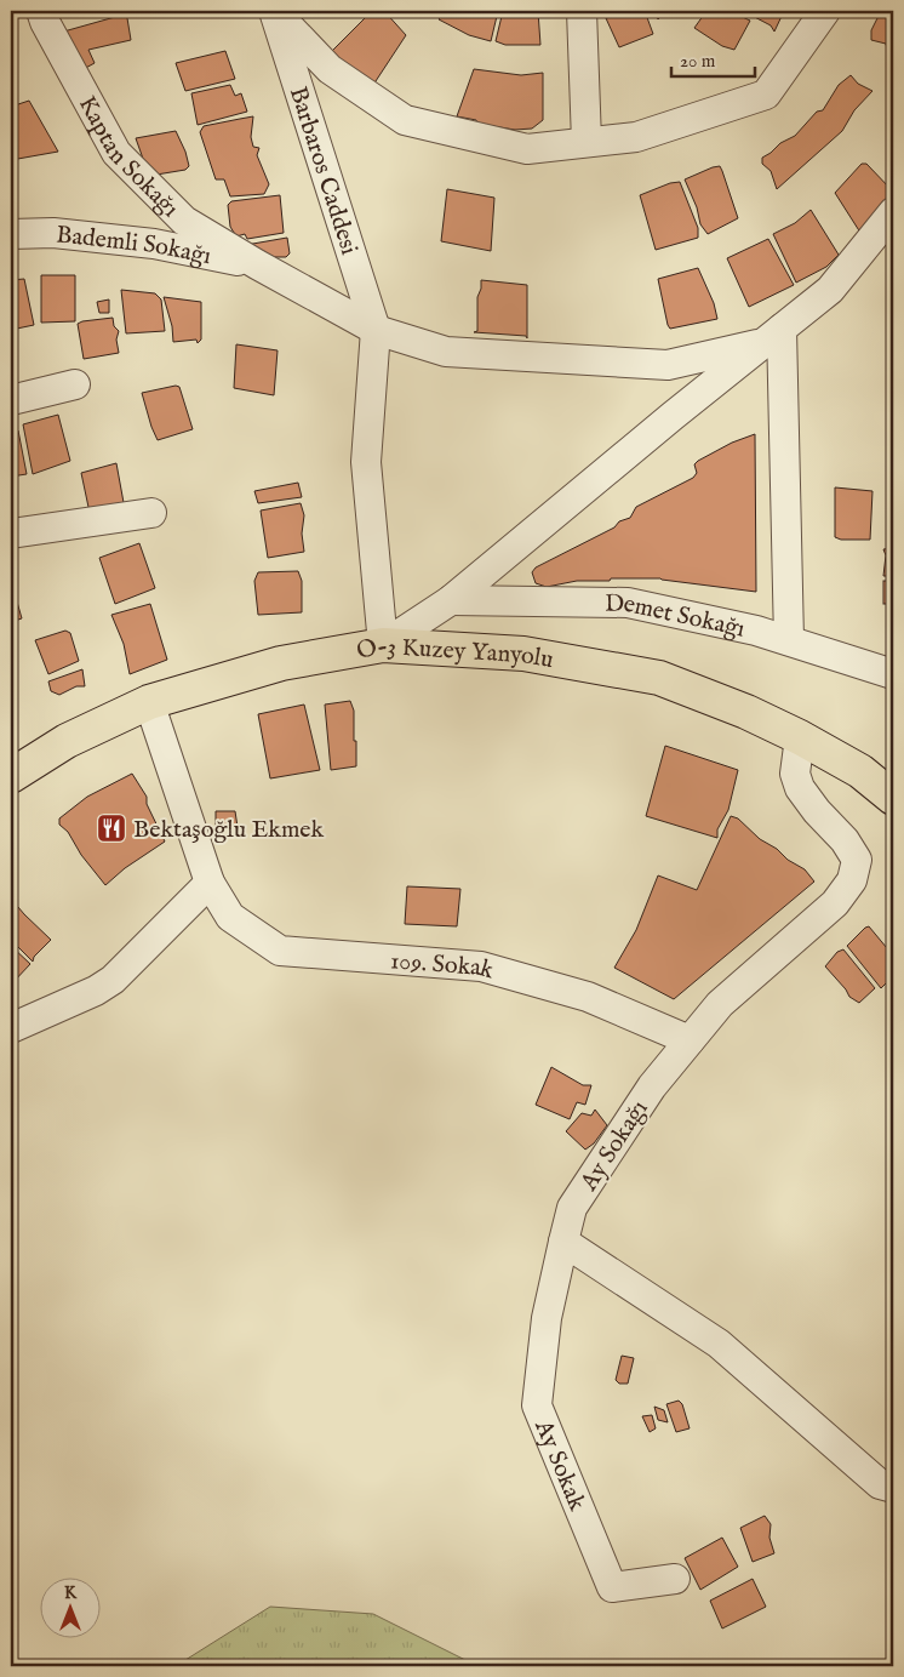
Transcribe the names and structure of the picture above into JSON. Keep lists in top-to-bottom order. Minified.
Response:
{"streets":{"main road":["O-3 Kuzey Yanyolu"],"street":["Kaptan Sokağı","Barbaros Caddesi","Bademli Sokağı","Demet Sokağı","109. Sokak","Ay Sokağı","Ay Sokak"]},"crossings":[["Kaptan Sokağı","Barbaros Caddesi"],["Kaptan Sokağı","Bademli Sokağı"],["O-3 Kuzey Yanyolu","109. Sokak"],["O-3 Kuzey Yanyolu","Ay Sokağı"],["109. Sokak","Ay Sokağı"],["Ay Sokağı","Ay Sokak"]],"places":{"restaurant":["Bektaşoğlu Ekmek"]},"scale_bar":"20 m","north":"top"}
